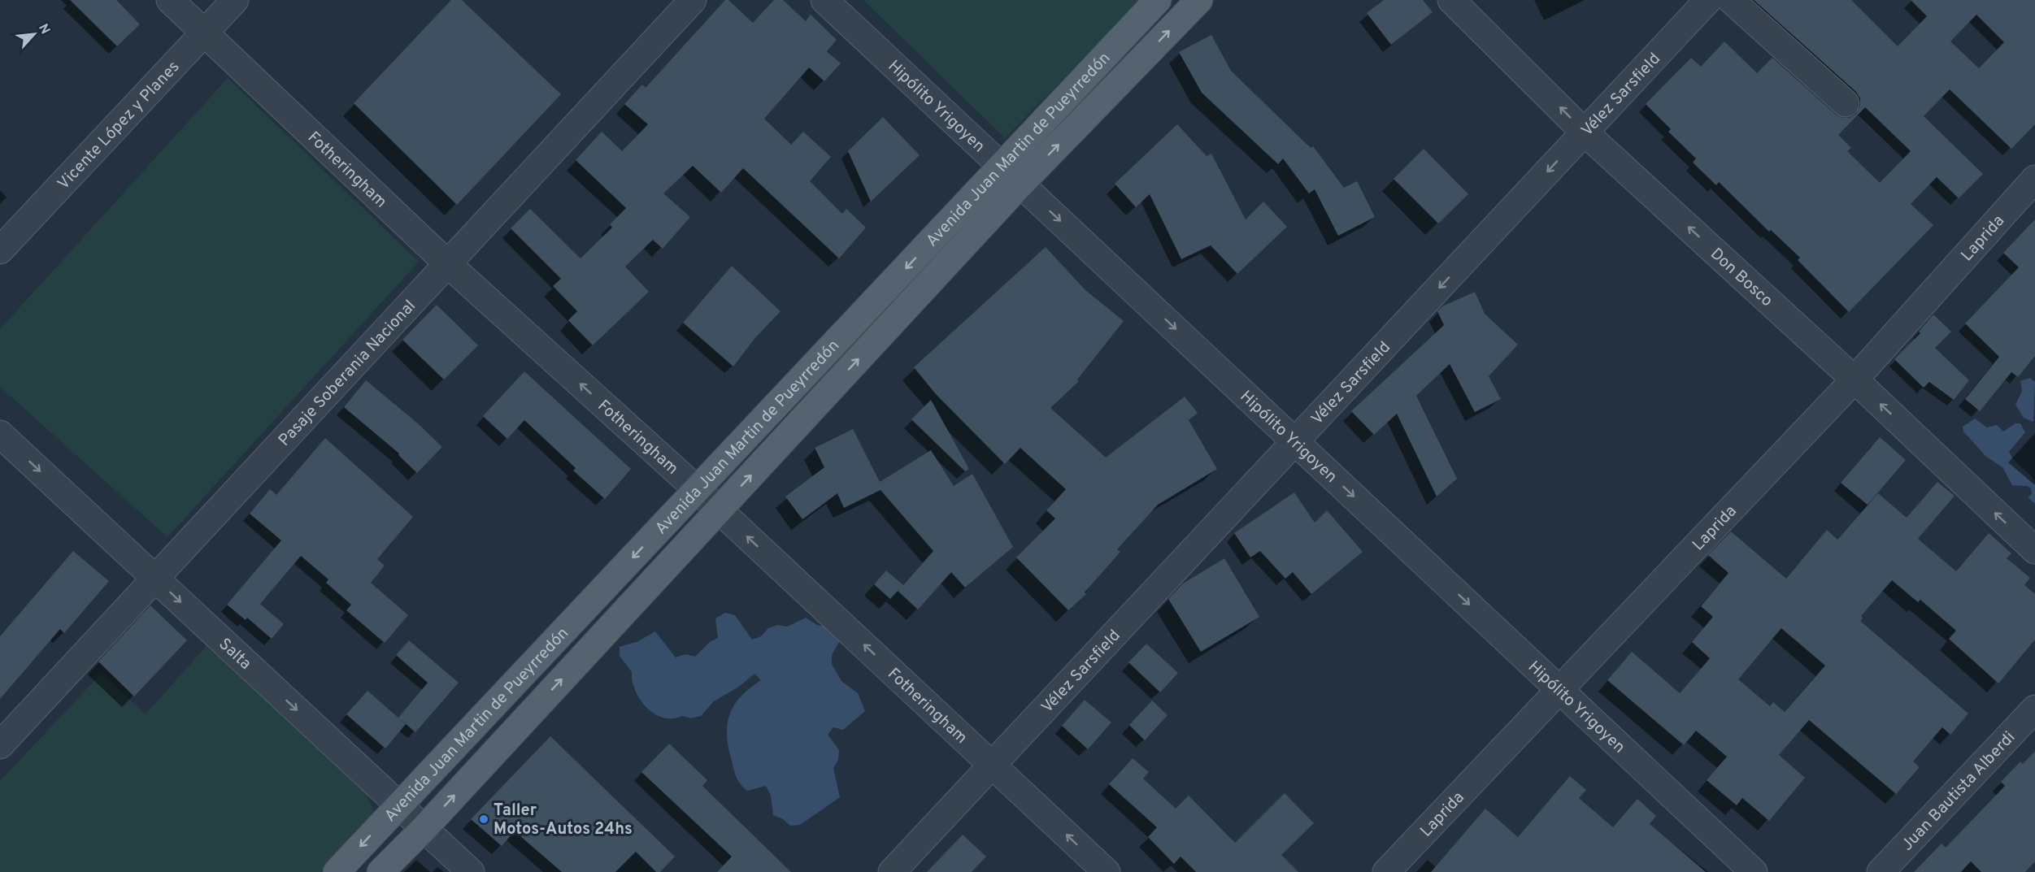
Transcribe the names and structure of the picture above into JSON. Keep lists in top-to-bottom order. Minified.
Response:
{"streets":{"main road":["Avenida Juan Martin de Pueyrredón"],"street":["Vélez Sarsfield","Hipólito Yrigoyen","Vicente López y Planes","Fotheringham","Laprida","Don Bosco","Pasaje Soberania Nacional","Salta","Juan Bautista Alberdi"]},"crossings":[["Vélez Sarsfield","Hipólito Yrigoyen"],["Vélez Sarsfield","Fotheringham"],["Vélez Sarsfield","Don Bosco"],["Hipólito Yrigoyen","Avenida Juan Martin de Pueyrredón"],["Hipólito Yrigoyen","Laprida"],["Vicente López y Planes","Fotheringham"],["Avenida Juan Martin de Pueyrredón","Fotheringham"],["Avenida Juan Martin de Pueyrredón","Salta"],["Fotheringham","Pasaje Soberania Nacional"],["Laprida","Don Bosco"],["Pasaje Soberania Nacional","Salta"]],"one_way":["Vélez Sarsfield","Hipólito Yrigoyen","Fotheringham","Don Bosco","Salta"],"places":["Taller Motos-Autos 24hs"],"north":"top right"}
